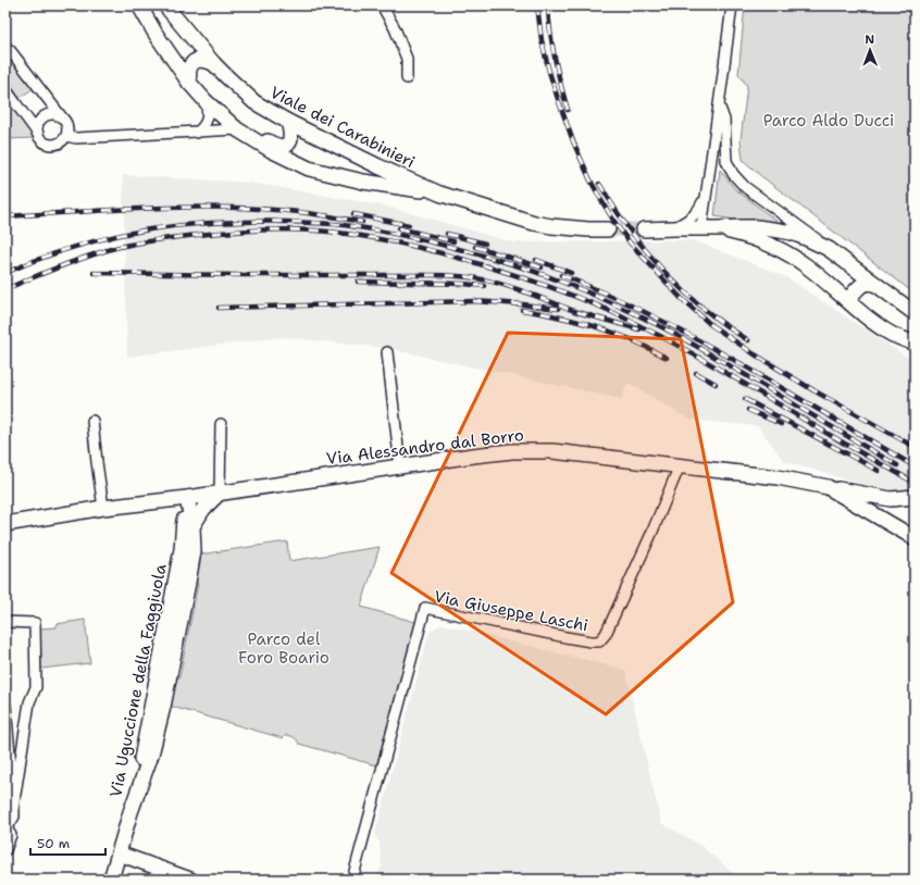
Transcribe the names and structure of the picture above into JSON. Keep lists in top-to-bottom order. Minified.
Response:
{"streets":{"main road":["Viale dei Carabinieri","Via Alessandro dal Borro","Via Uguccione della Faggiuola"],"street":["Via Giuseppe Laschi"]},"crossings":[["Via Alessandro dal Borro","Via Giuseppe Laschi"],["Via Alessandro dal Borro","Via Uguccione della Faggiuola"]],"parks":["Parco Aldo Ducci","Parco del Foro Boario"],"scale_bar":"50 m","north":"top"}
